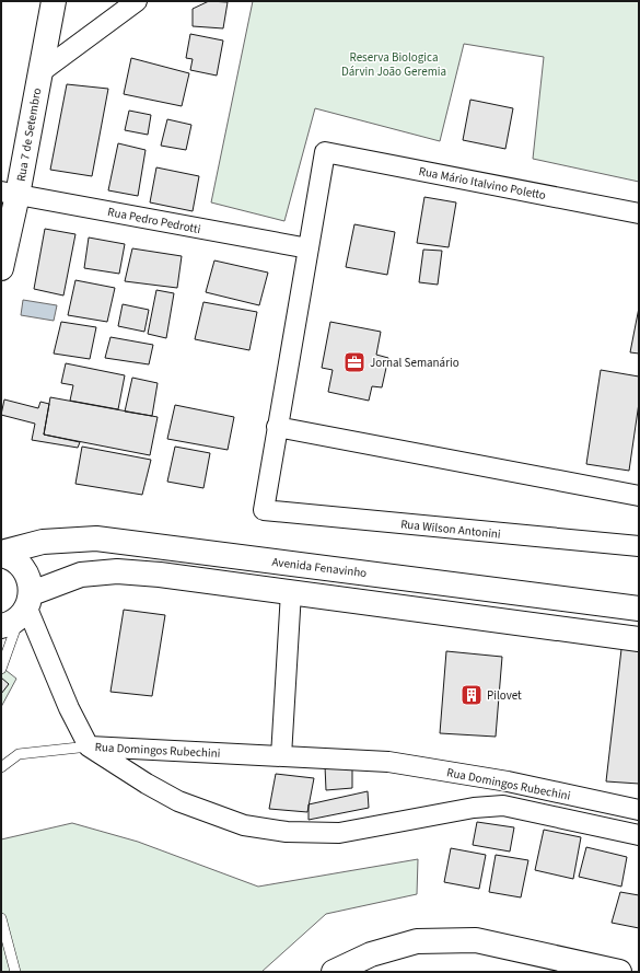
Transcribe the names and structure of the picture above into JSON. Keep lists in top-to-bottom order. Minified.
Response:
{"streets":{"street":["Rua 7 de Setembro","Rua Mário Italvino Poletto","Rua Pedro Pedrotti","Rua Wilson Antonini","Avenida Fenavinho","Rua Domingos Rubechini"]},"crossings":[["Rua 7 de Setembro","Rua Pedro Pedrotti"],["Rua Mário Italvino Poletto","Rua Pedro Pedrotti"]],"parks":["Reserva Biologica Dárvin João Geremia"],"places":{"office":["Jornal Semanário"],"building":["Pilovet"]}}
